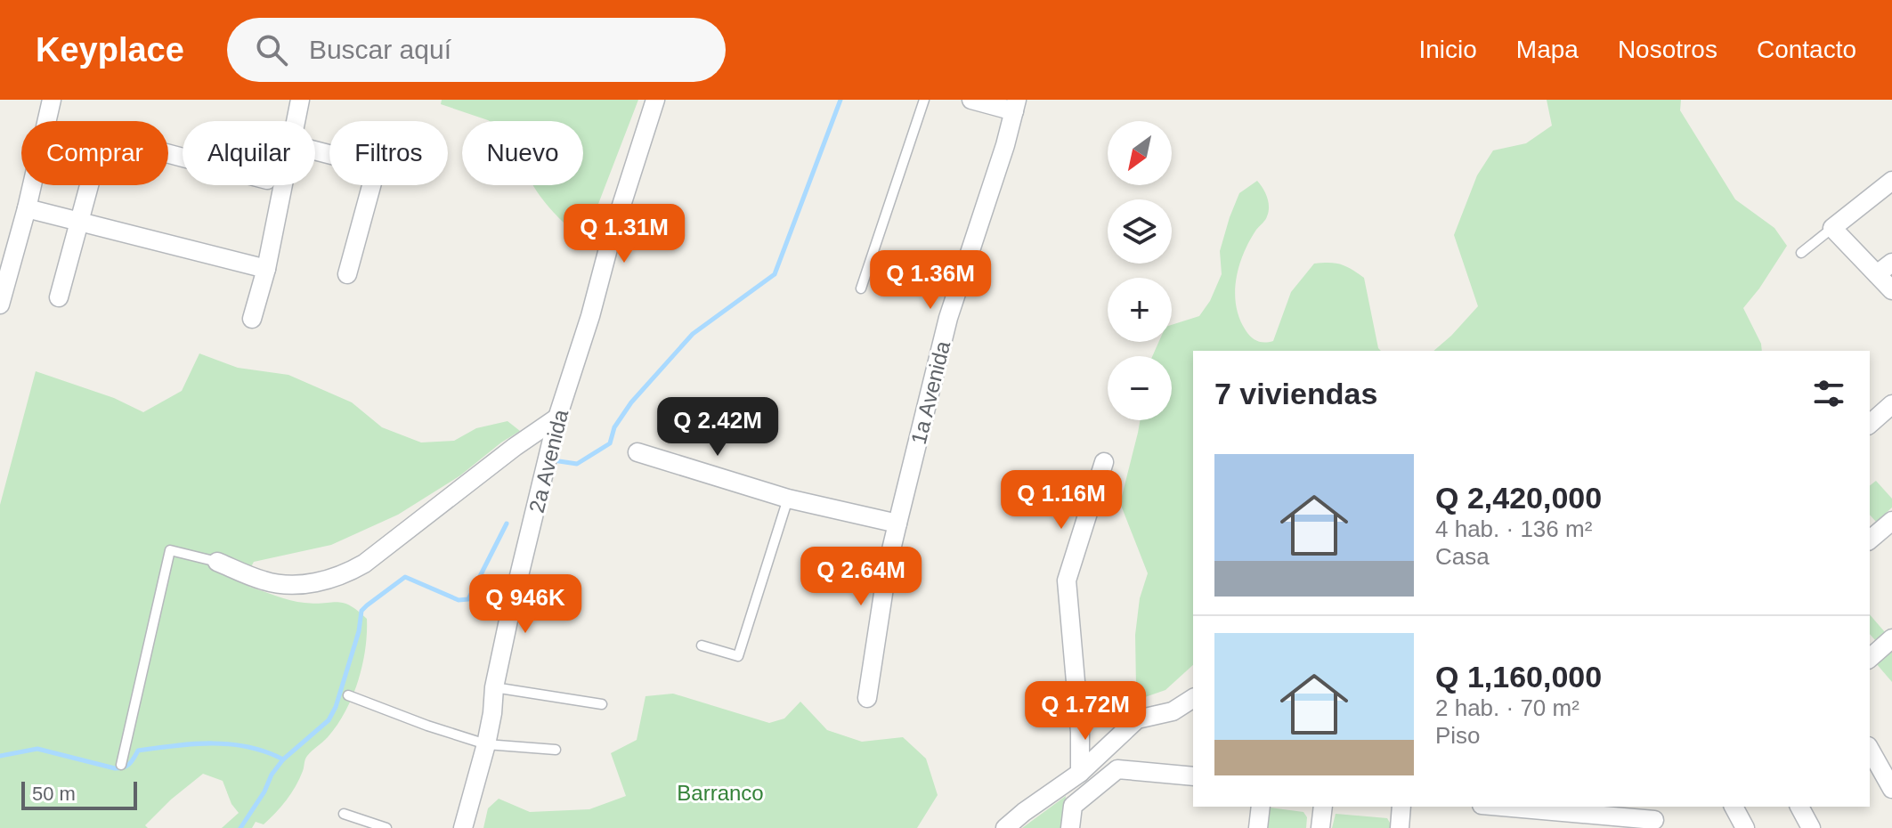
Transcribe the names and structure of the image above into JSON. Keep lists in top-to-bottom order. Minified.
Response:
{"streets":{"street":["1a Avenida","2a Avenida"]},"parks":["Barranco"],"scale_bar":"50 m","north":"bottom left","page":{"header":"Keyplace","search":"Buscar aquí","nav":["Inicio","Mapa","Nosotros","Contacto"],"map_buttons":["+","−"],"chip":["Comprar","Alquilar","Filtros","Nuevo"],"price":["Q 1.31M","Q 1.36M","Q 2.42M","Q 1.16M","Q 2.64M","Q 946K","Q 1.72M"],"heading":"7 viviendas","list":[{"name":"Q 2,420,000","note":"4 hab. · 136 m² · Casa"},{"name":"Q 1,160,000","note":"2 hab. · 70 m² · Piso"}],"scale":"50 m"}}
